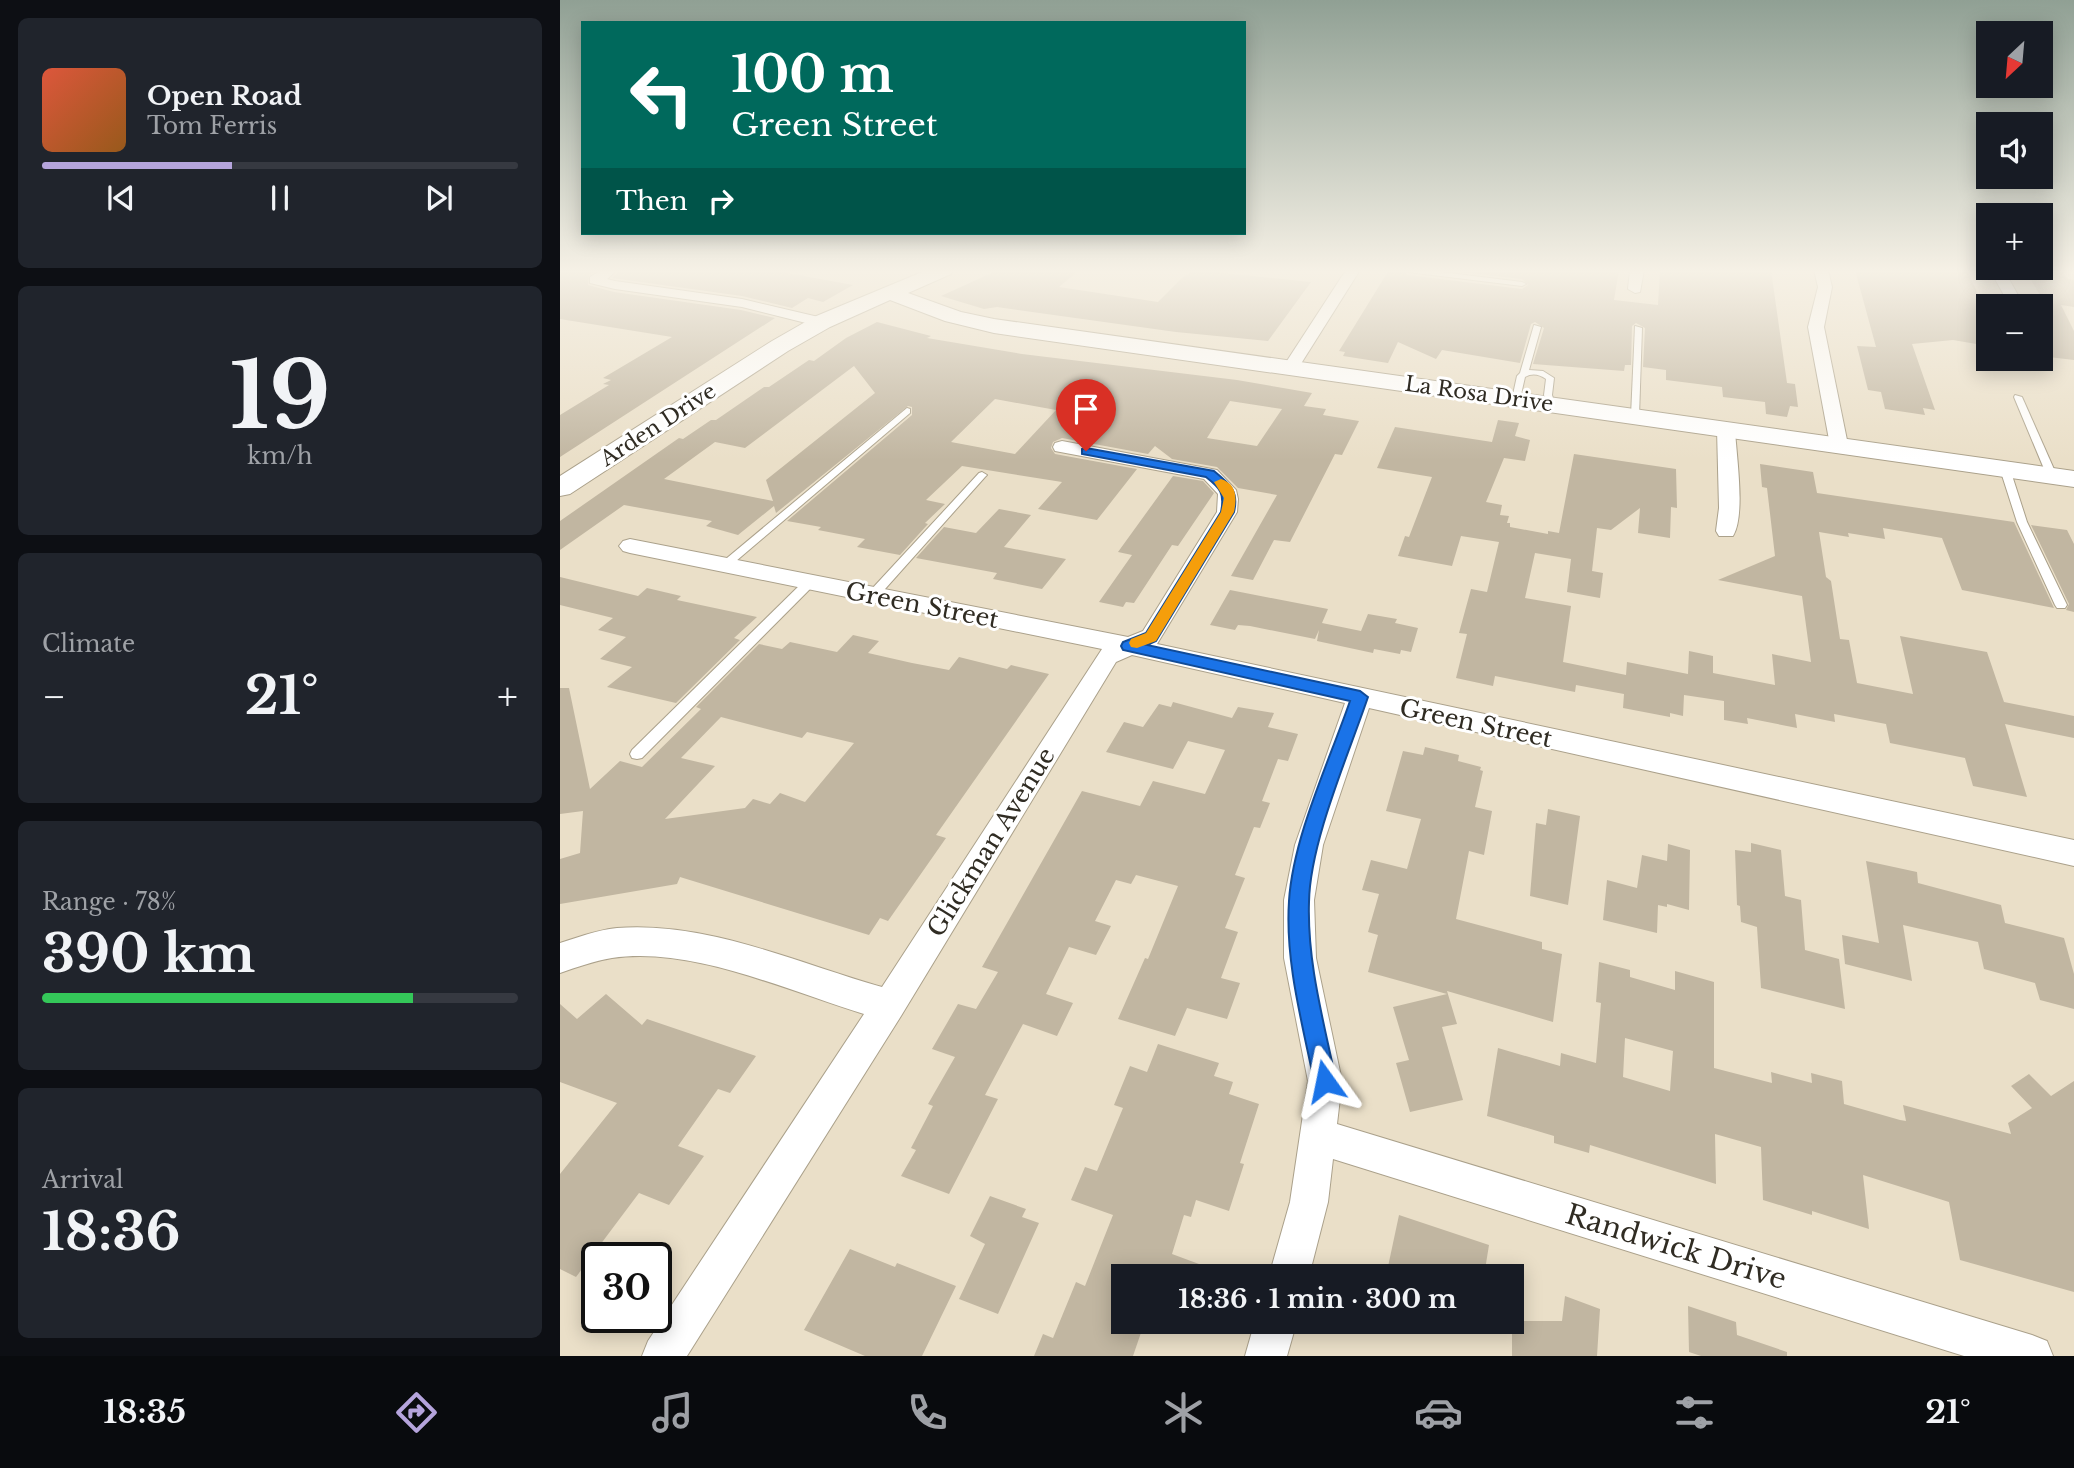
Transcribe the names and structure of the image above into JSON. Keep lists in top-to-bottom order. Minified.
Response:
{"streets":{"street":["La Rosa Drive","Arden Drive","Green Street","Glickman Avenue","Randwick Drive"]},"crossings":[["Green Street","Glickman Avenue"]],"north":"bottom left","page":{"map_buttons":["+","−"],"turn":["100 m","Green Street"],"song":["Open Road","Tom Ferris"],"then":"Then","tile":[["19","km/h"],"Climate",["Range · 78%","390 km"],["Arrival","18:36"]],"heat":["−","21°","+"],"limit":"30","trip":"18:36 · 1 min · 300 m","tabs":["18:35","21°"]}}
